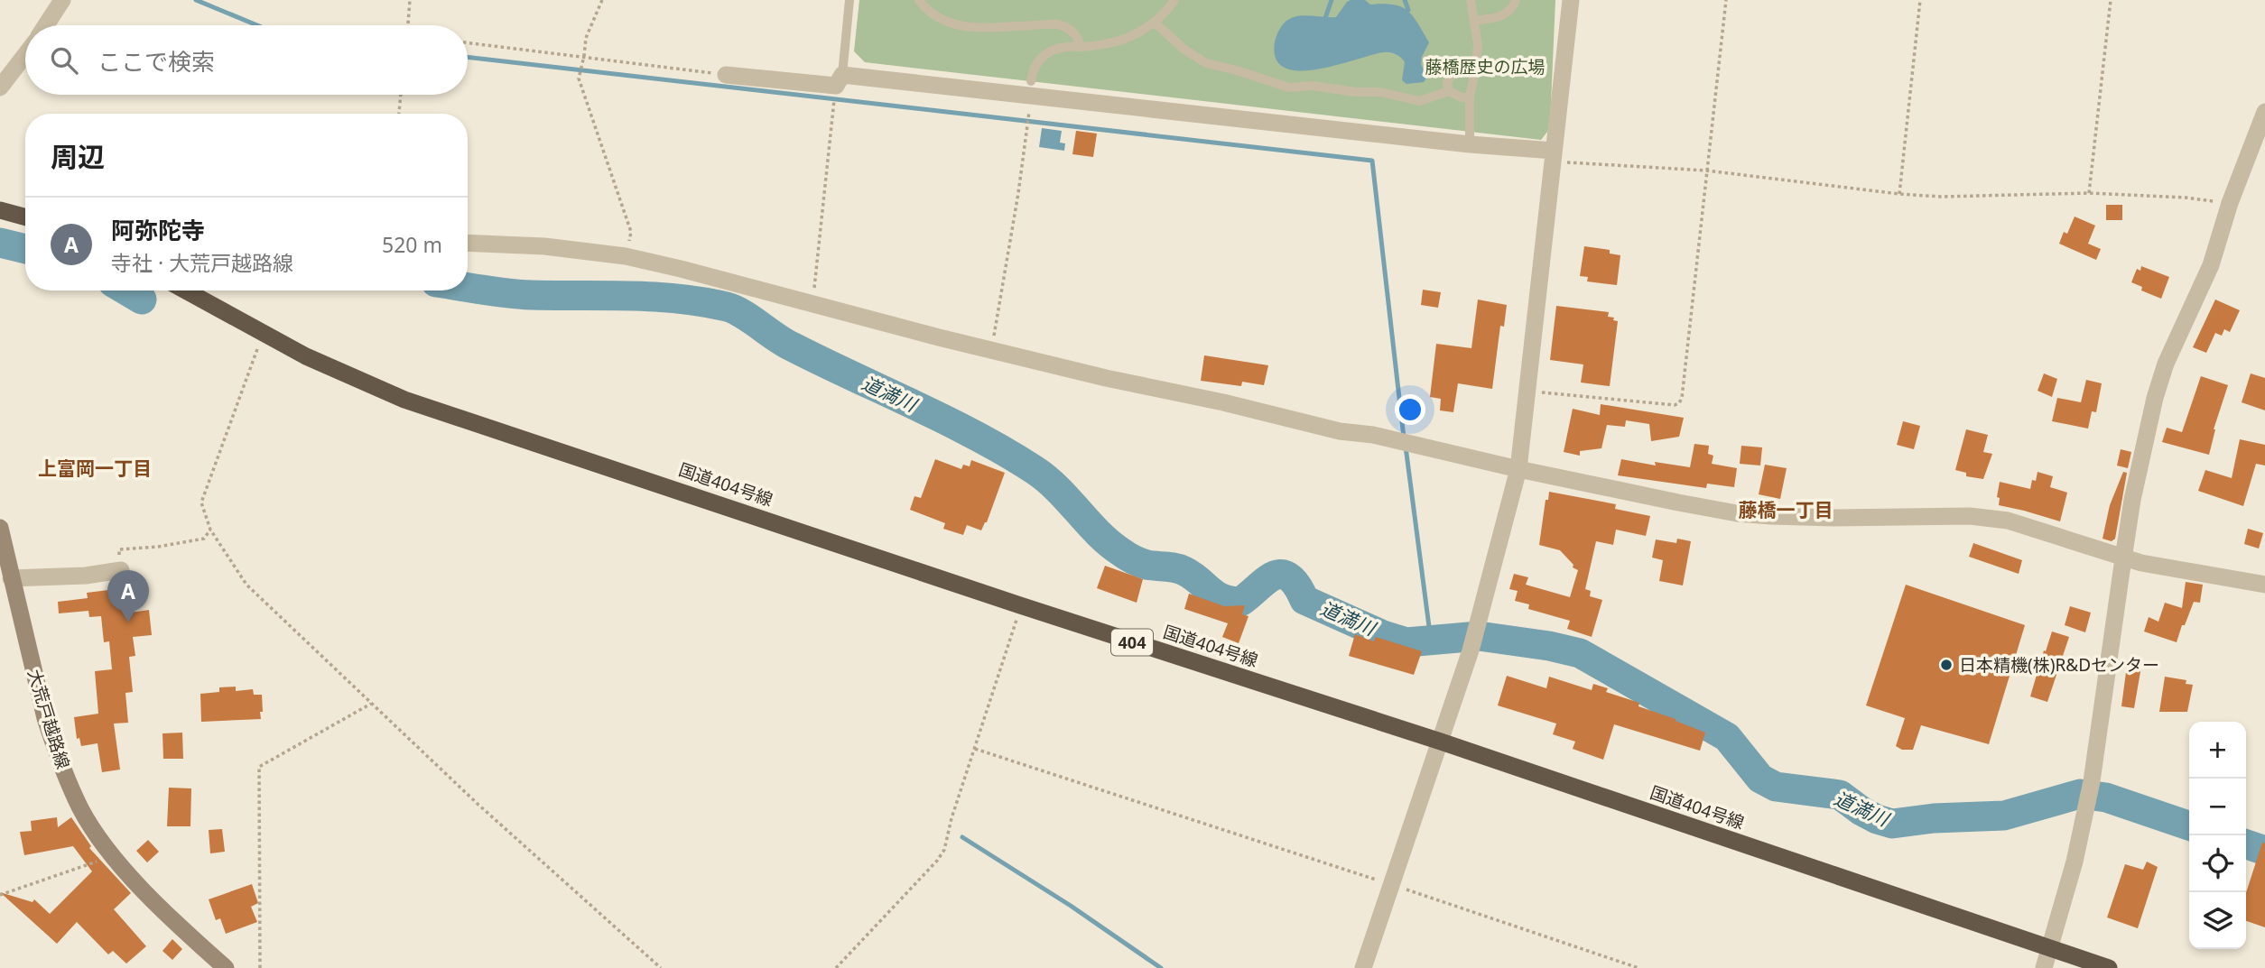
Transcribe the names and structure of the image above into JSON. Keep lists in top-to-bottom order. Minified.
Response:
{"streets":{"highway":["国道404号線","404"],"main road":["大荒戸越路線"]},"districts":["上富岡一丁目","藤橋一丁目"],"water":["道満川"],"parks":["藤橋歴史の広場"],"places":["日本精機(株)R&Dセンター"],"page":{"search":"ここで検索","heading":"周辺","list":[{"mark":"A","name":"阿弥陀寺","note":"寺社 · 大荒戸越路線","value":"520 m"}],"pins":"A","map_buttons":["+","−"]}}
